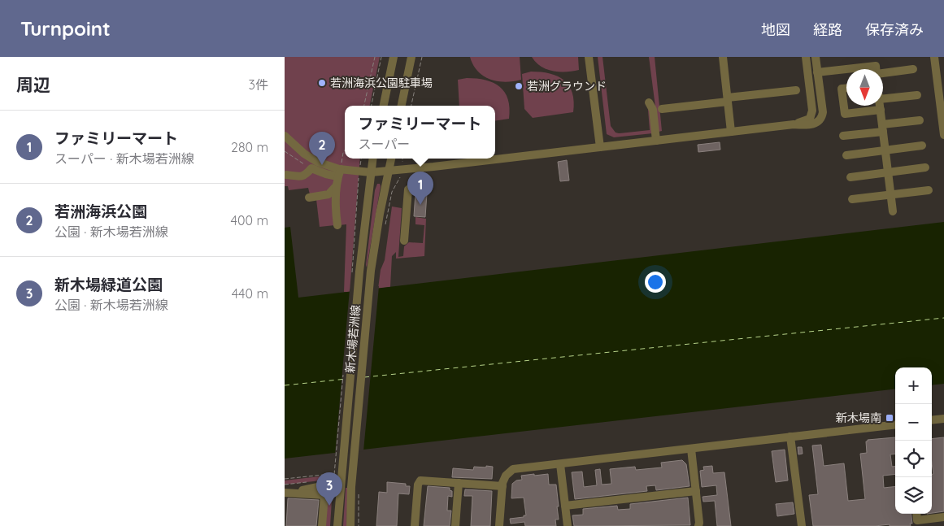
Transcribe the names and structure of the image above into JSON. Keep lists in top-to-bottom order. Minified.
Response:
{"streets":{"street":["新木場若洲線"]},"places":{"other":["若洲海浜公園駐車場","若洲グラウンド"],"transit":["新木場南"]},"north":"bottom","page":{"header":"Turnpoint","nav":["地図","経路","保存済み"],"heading":["周辺","3件"],"popup":["ファミリーマート","スーパー"],"list":[{"mark":"1","name":"ファミリーマート","note":"スーパー · 新木場若洲線","value":"280 m"},{"mark":"2","name":"若洲海浜公園","note":"公園 · 新木場若洲線","value":"400 m"},{"mark":"3","name":"新木場緑道公園","note":"公園 · 新木場若洲線","value":"440 m"}],"pins":["2","1","3"],"map_buttons":["+","−"]}}
